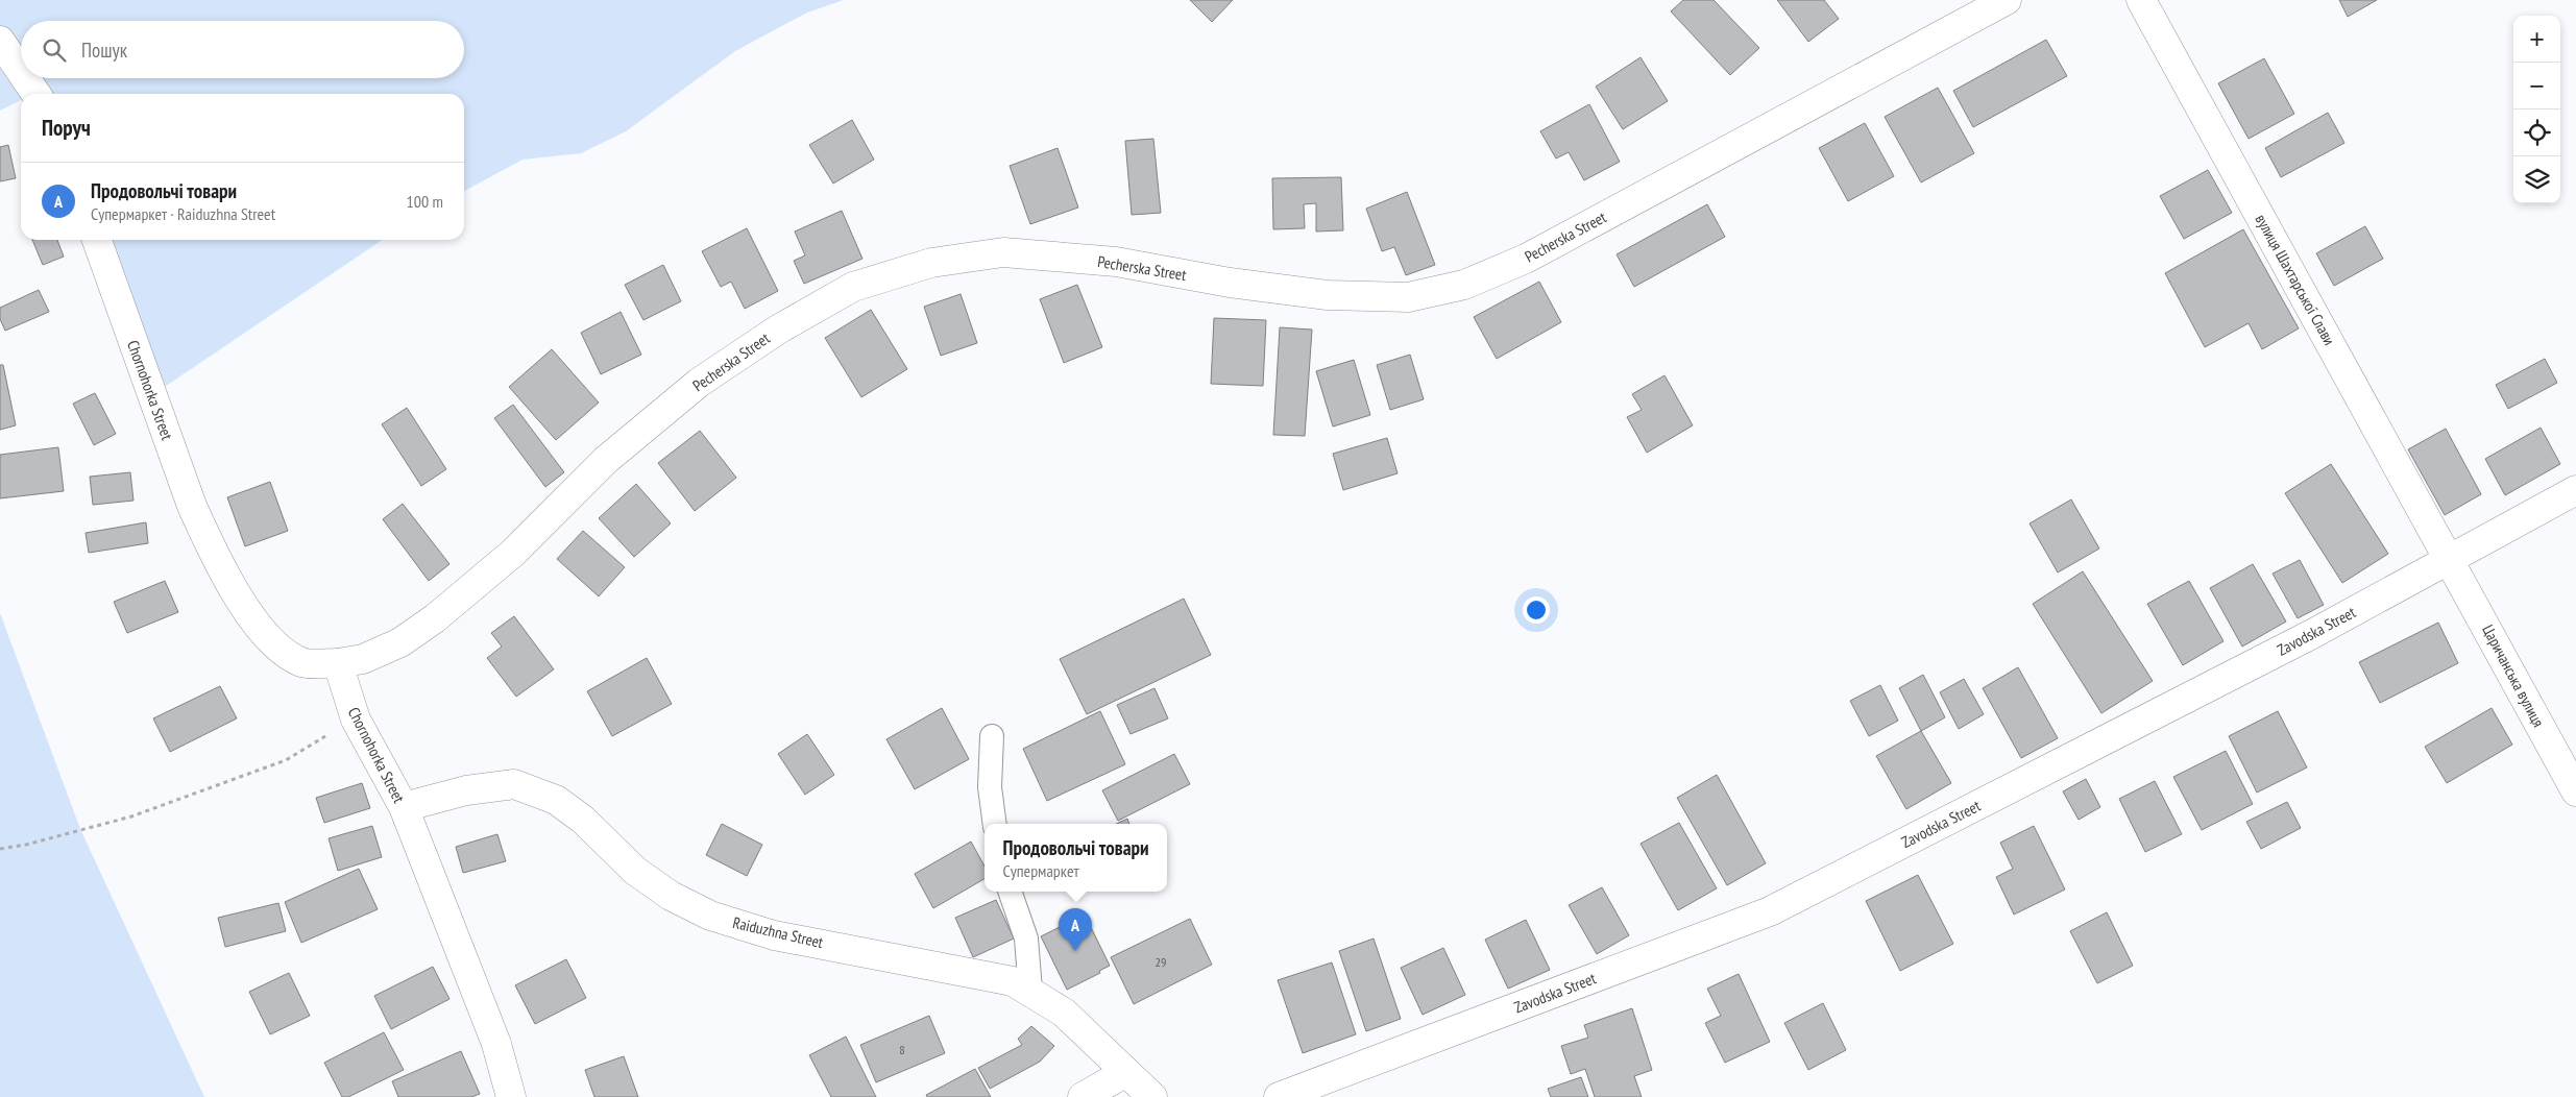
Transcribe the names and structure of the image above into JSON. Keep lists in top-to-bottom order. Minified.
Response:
{"streets":{"street":["Pecherska Street","вулиця Шахтарської Слави","Chornohorka Street","Zavodska Street","Царичанська вулиця","Raiduzhna Street"]},"crossings":[["Pecherska Street","Chornohorka Street"],["вулиця Шахтарської Слави","Zavodska Street"],["вулиця Шахтарської Слави","Царичанська вулиця"],["Chornohorka Street","Raiduzhna Street"],["Zavodska Street","Царичанська вулиця"]],"house_numbers":["29","8"],"page":{"map_buttons":["+","−"],"search":"Пошук","heading":"Поруч","list":[{"mark":"A","name":"Продовольчі товари","note":"Супермаркет · Raiduzhna Street","value":"100 m"}],"popup":["Продовольчі товари","Супермаркет"],"pins":"A"}}
